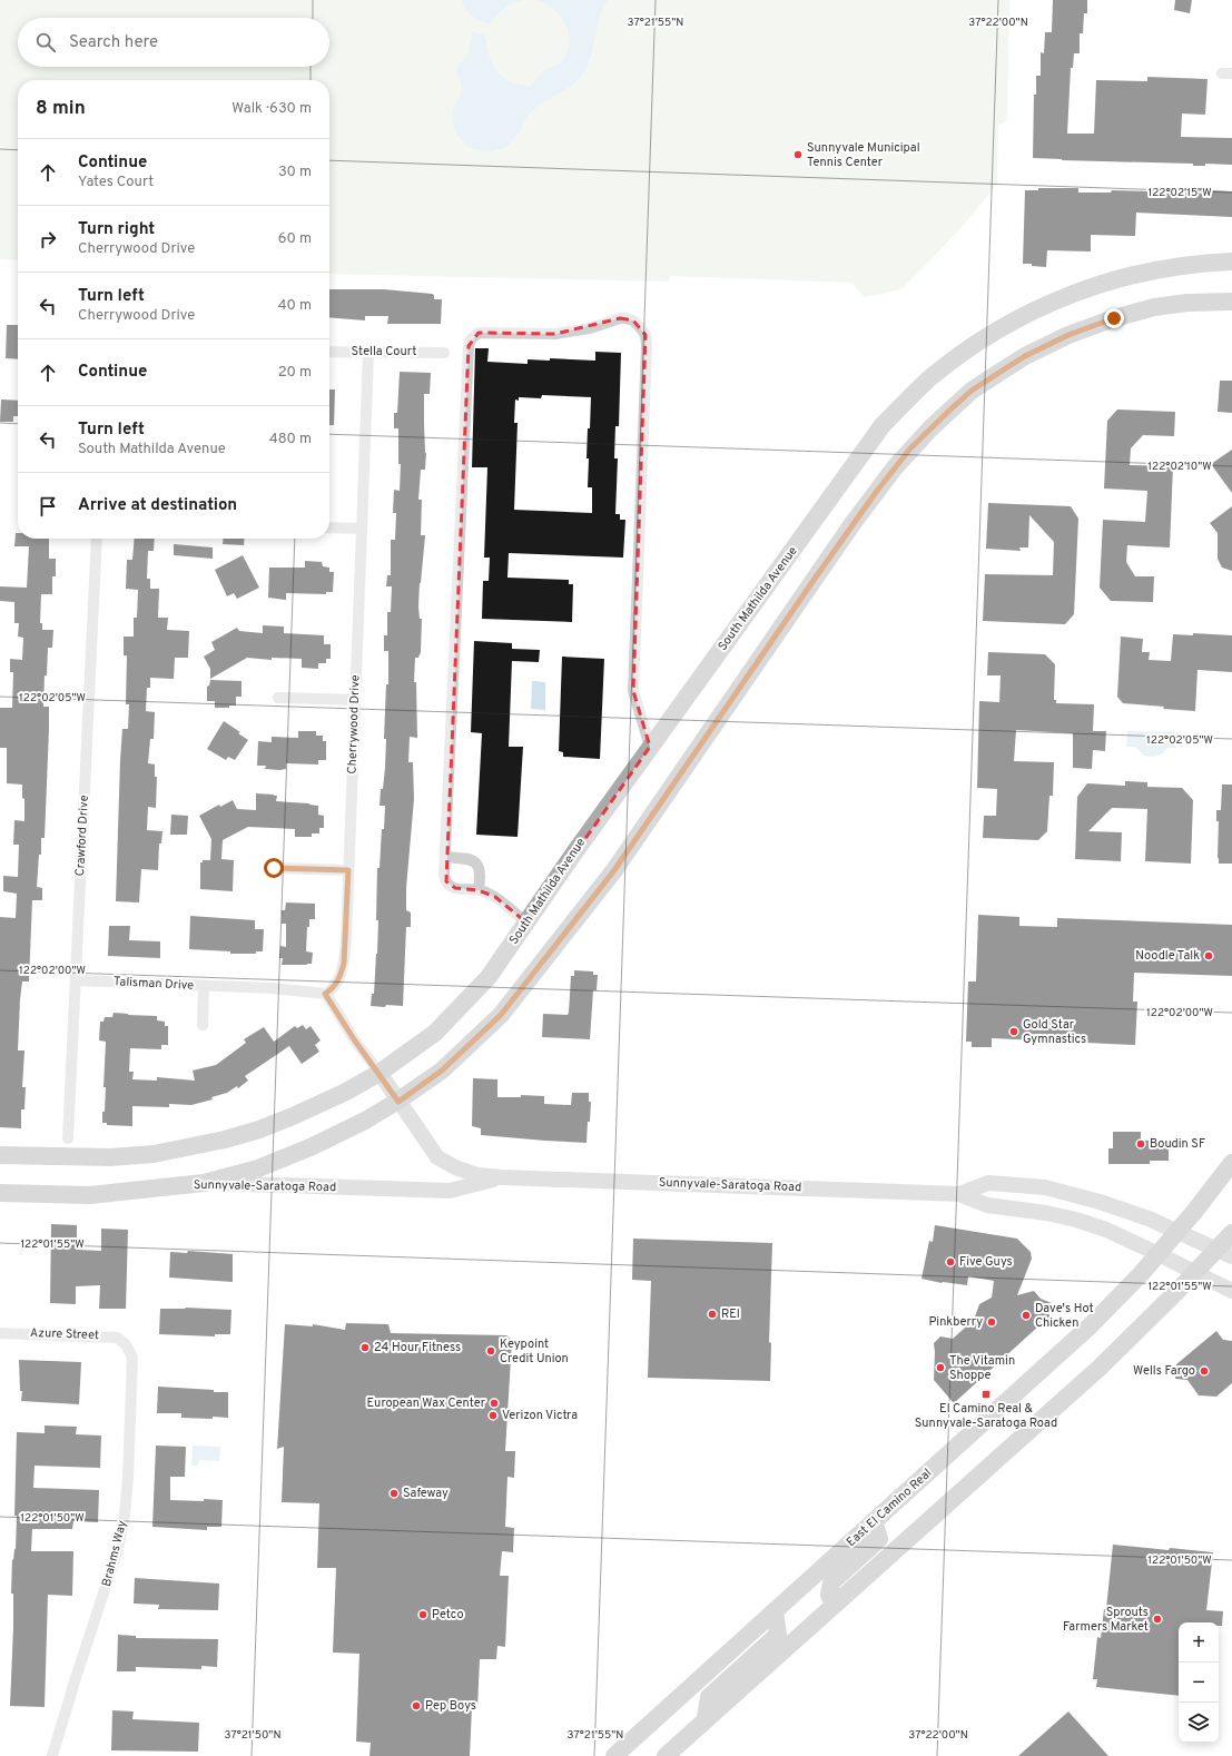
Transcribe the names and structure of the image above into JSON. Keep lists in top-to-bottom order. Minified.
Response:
{"streets":{"main road":["South Mathilda Avenue","Sunnyvale-Saratoga Road","East El Camino Real"],"street":["Stella Court","Cherrywood Drive","Crawford Drive","Talisman Drive","Azure Street","Brahms Way"]},"crossings":[["Stella Court","Cherrywood Drive"],["South Mathilda Avenue","Sunnyvale-Saratoga Road"],["Cherrywood Drive","Talisman Drive"],["Crawford Drive","Talisman Drive"],["Sunnyvale-Saratoga Road","East El Camino Real"],["Azure Street","Brahms Way"]],"places":{"other":["Sunnyvale Municipal Tennis Center","Noodle Talk","Gold Star Gymnastics","Boudin SF","Five Guys","REI","Dave's Hot Chicken","Pinkberry","24 Hour Fitness","Keypoint Credit Union","The Vitamin Shoppe","Wells Fargo","European Wax Center","Verizon Victra","Safeway","Petco","Sprouts Farmers Market","Pep Boys"],"transit":["El Camino Real & Sunnyvale-Saratoga Road"]},"page":{"search":"Search here","heading":["8 min","Walk · 630 m"],"list":[["Continue","Yates Court","30 m"],["Turn right","Cherrywood Drive","60 m"],["Turn left","Cherrywood Drive","40 m"],["Continue","20 m"],["Turn left","South Mathilda Avenue","480 m"],"Arrive at destination"],"map_buttons":["+","−"]},"coordinates":["37°21'55\"N","37°22'00\"N","122°02'15\"W","122°02'10\"W","122°02'05\"W","122°02'00\"W","122°01'55\"W","122°01'50\"W","37°21'50\"N"]}
